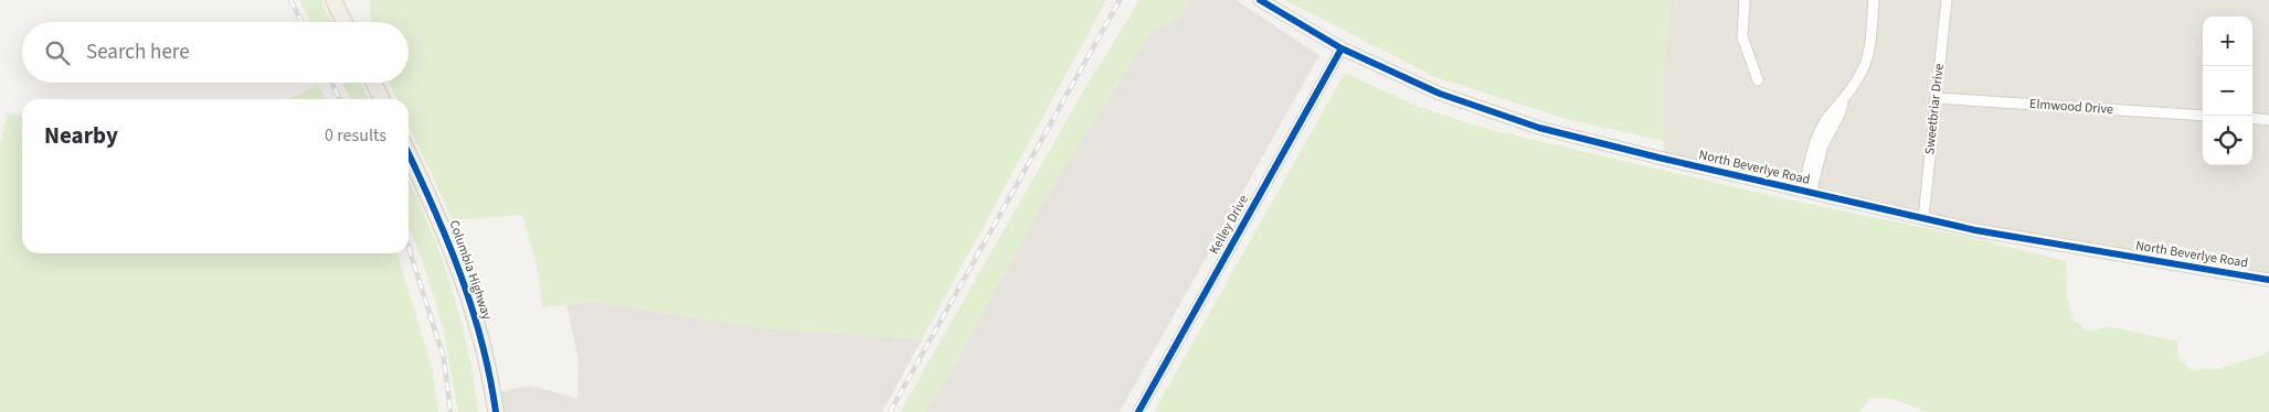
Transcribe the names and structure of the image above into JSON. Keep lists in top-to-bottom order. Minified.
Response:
{"streets":{"main road":["Columbia Highway"],"street":["Elmwood Drive","Sweetbriar Drive","North Beverlye Road","Kelley Drive"]},"crossings":[["Elmwood Drive","Sweetbriar Drive"],["Sweetbriar Drive","North Beverlye Road"],["North Beverlye Road","Kelley Drive"]],"page":{"map_buttons":["+","−"],"search":"Search here","heading":["Nearby","0 results"]}}
